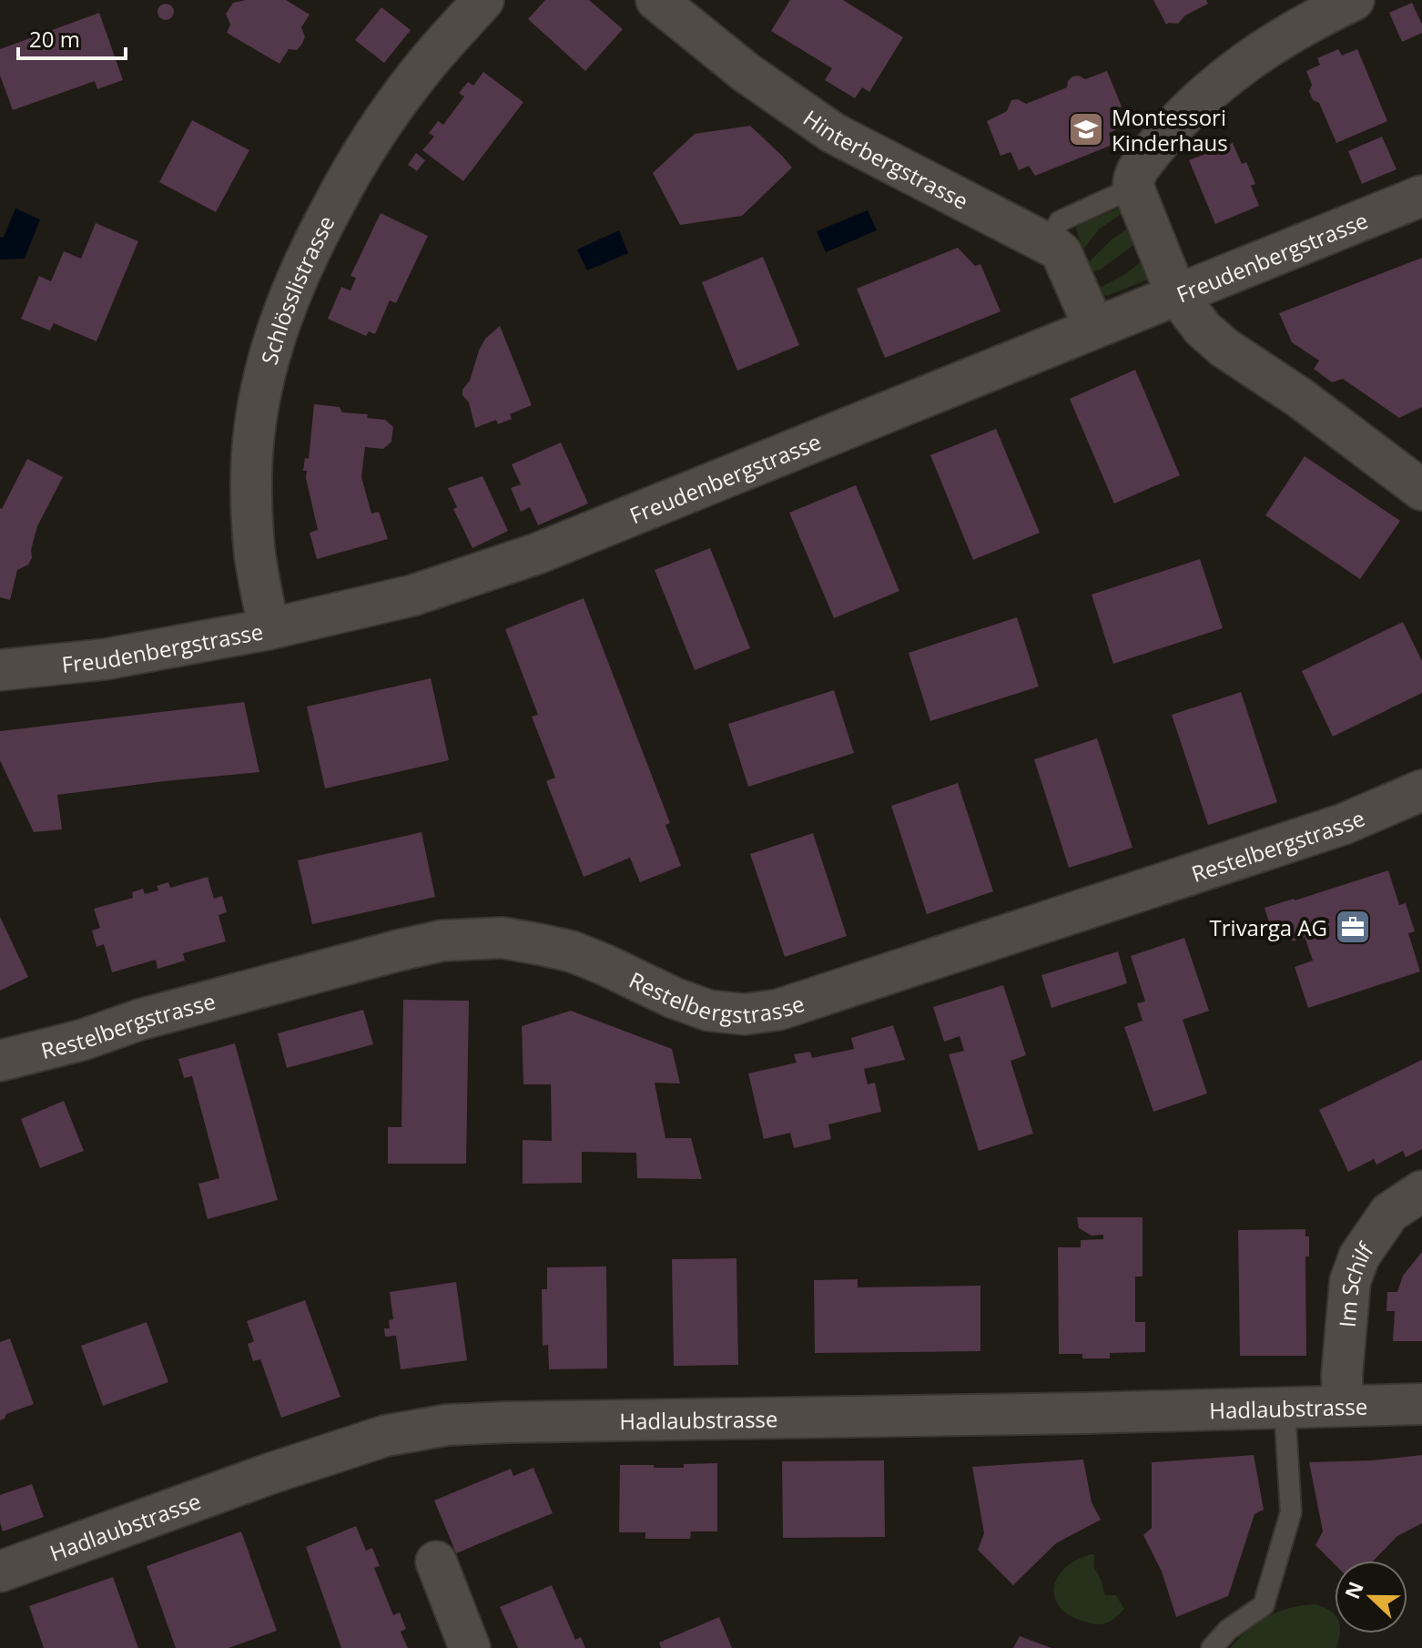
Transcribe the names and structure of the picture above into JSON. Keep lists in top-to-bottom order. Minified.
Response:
{"streets":{"street":["Hinterbergstrasse","Freudenbergstrasse","Schlösslistrasse","Restelbergstrasse","Im Schilf","Hadlaubstrasse"]},"crossings":[["Hinterbergstrasse","Freudenbergstrasse"],["Freudenbergstrasse","Schlösslistrasse"],["Im Schilf","Hadlaubstrasse"]],"places":{"school or university":["Montessori Kinderhaus"],"office":["Trivarga AG"]},"scale_bar":"20 m","north":"left"}
